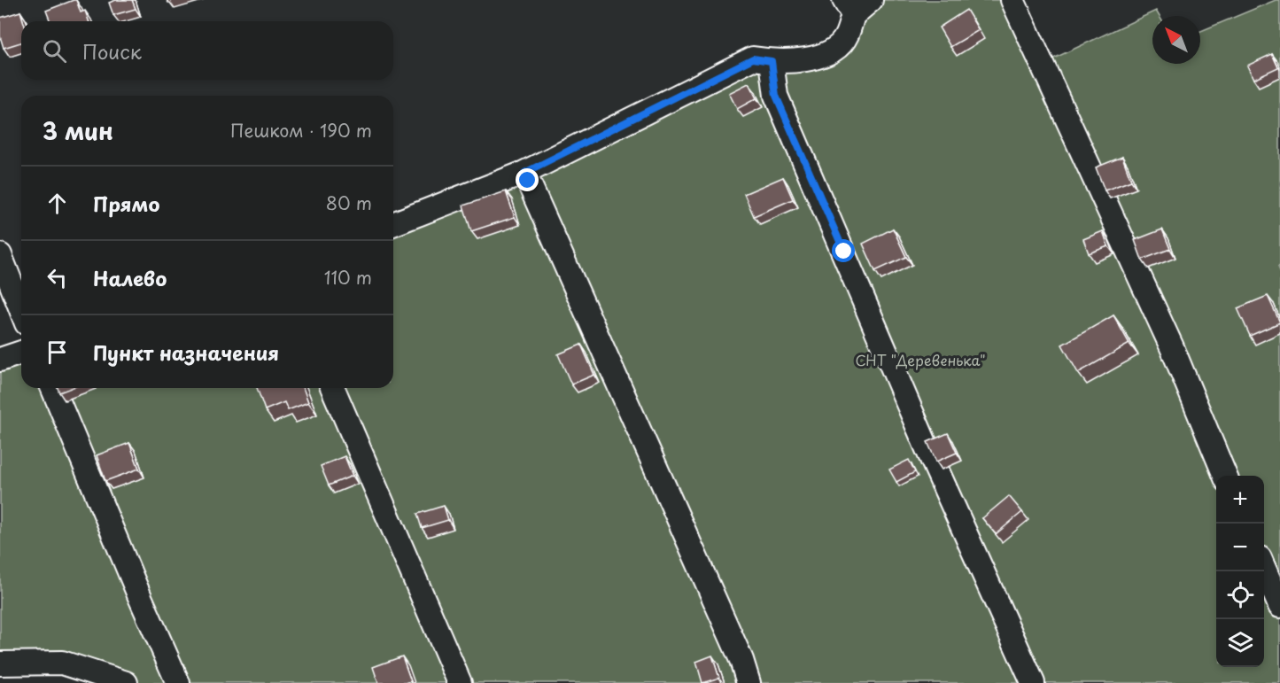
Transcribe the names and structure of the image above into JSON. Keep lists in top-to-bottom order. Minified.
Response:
{"parks":["СНТ \"Деревенька\""],"north":"top left","page":{"search":"Поиск","heading":["3 мин","Пешком · 190 m"],"list":[["Прямо","80 m"],["Налево","110 m"],"Пункт назначения"],"map_buttons":["+","−"]}}
